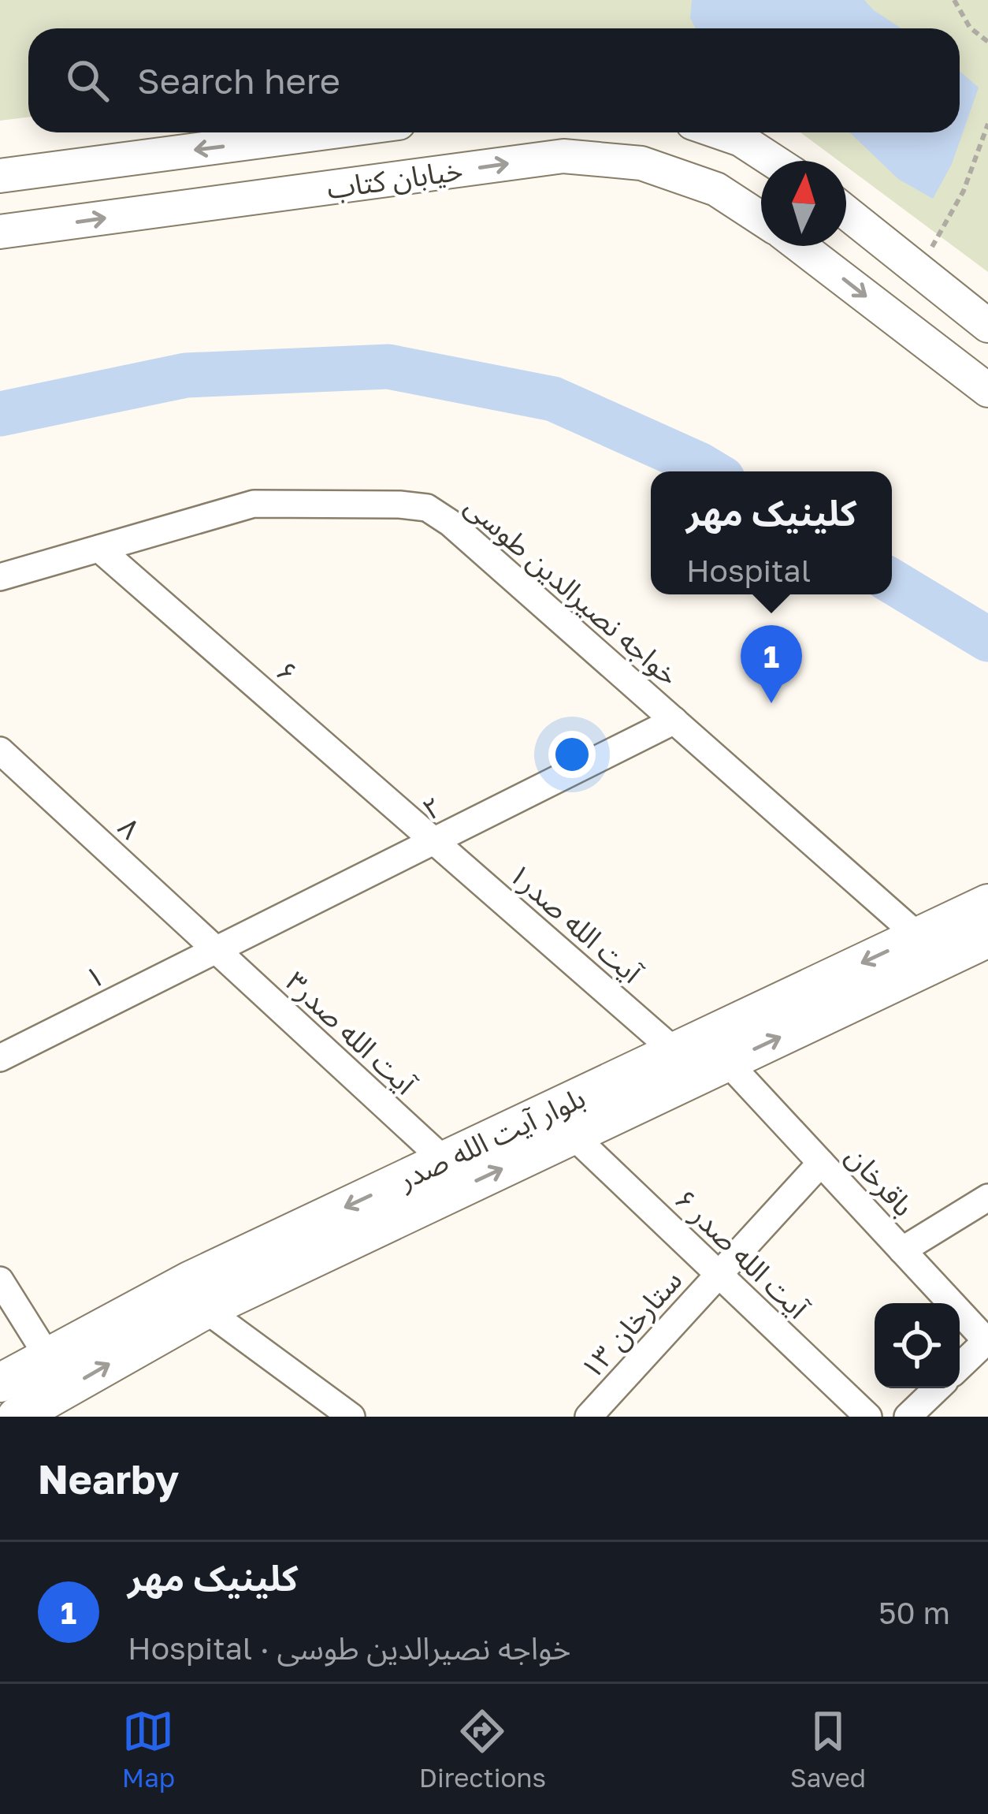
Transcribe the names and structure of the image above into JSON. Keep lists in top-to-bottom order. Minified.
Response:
{"streets":{"main road":["بلوار آیت الله صدر"],"street":["خیابان کتاب","خواجه نصیرالدین طوسی","۶","۲","۸","۱آیت الله صدر","۱‍","۳آیت الله صدر","باقرخان","آیت الله صدر ۶","ستارخان ۱۳"]},"crossings":[["خواجه نصیرالدین طوسی","۶"],["خواجه نصیرالدین طوسی","۲"],["خواجه نصیرالدین طوسی","بلوار آیت الله صدر"],["۶","۲"],["۶","۱آیت الله صدر"],["۲","۸"],["۲","۱آیت الله صدر"],["۲","۱‍"],["۲","۳آیت الله صدر"],["۸","۱‍"],["۸","۳آیت الله صدر"],["۱آیت الله صدر","بلوار آیت الله صدر"],["۱‍","۳آیت الله صدر"],["۳آیت الله صدر","بلوار آیت الله صدر"],["بلوار آیت الله صدر","باقرخان"],["بلوار آیت الله صدر","آیت الله صدر ۶"],["باقرخان","ستارخان ۱۳"],["آیت الله صدر ۶","ستارخان ۱۳"]],"north":"top","page":{"search":"Search here","popup":["کلینیک مهر","Hospital"],"pins":"1","heading":"Nearby","list":[{"mark":"1","name":"کلینیک مهر","note":"Hospital · خواجه نصیرالدین طوسی","value":"50 m"}],"nav":["Map","Directions","Saved"]}}
